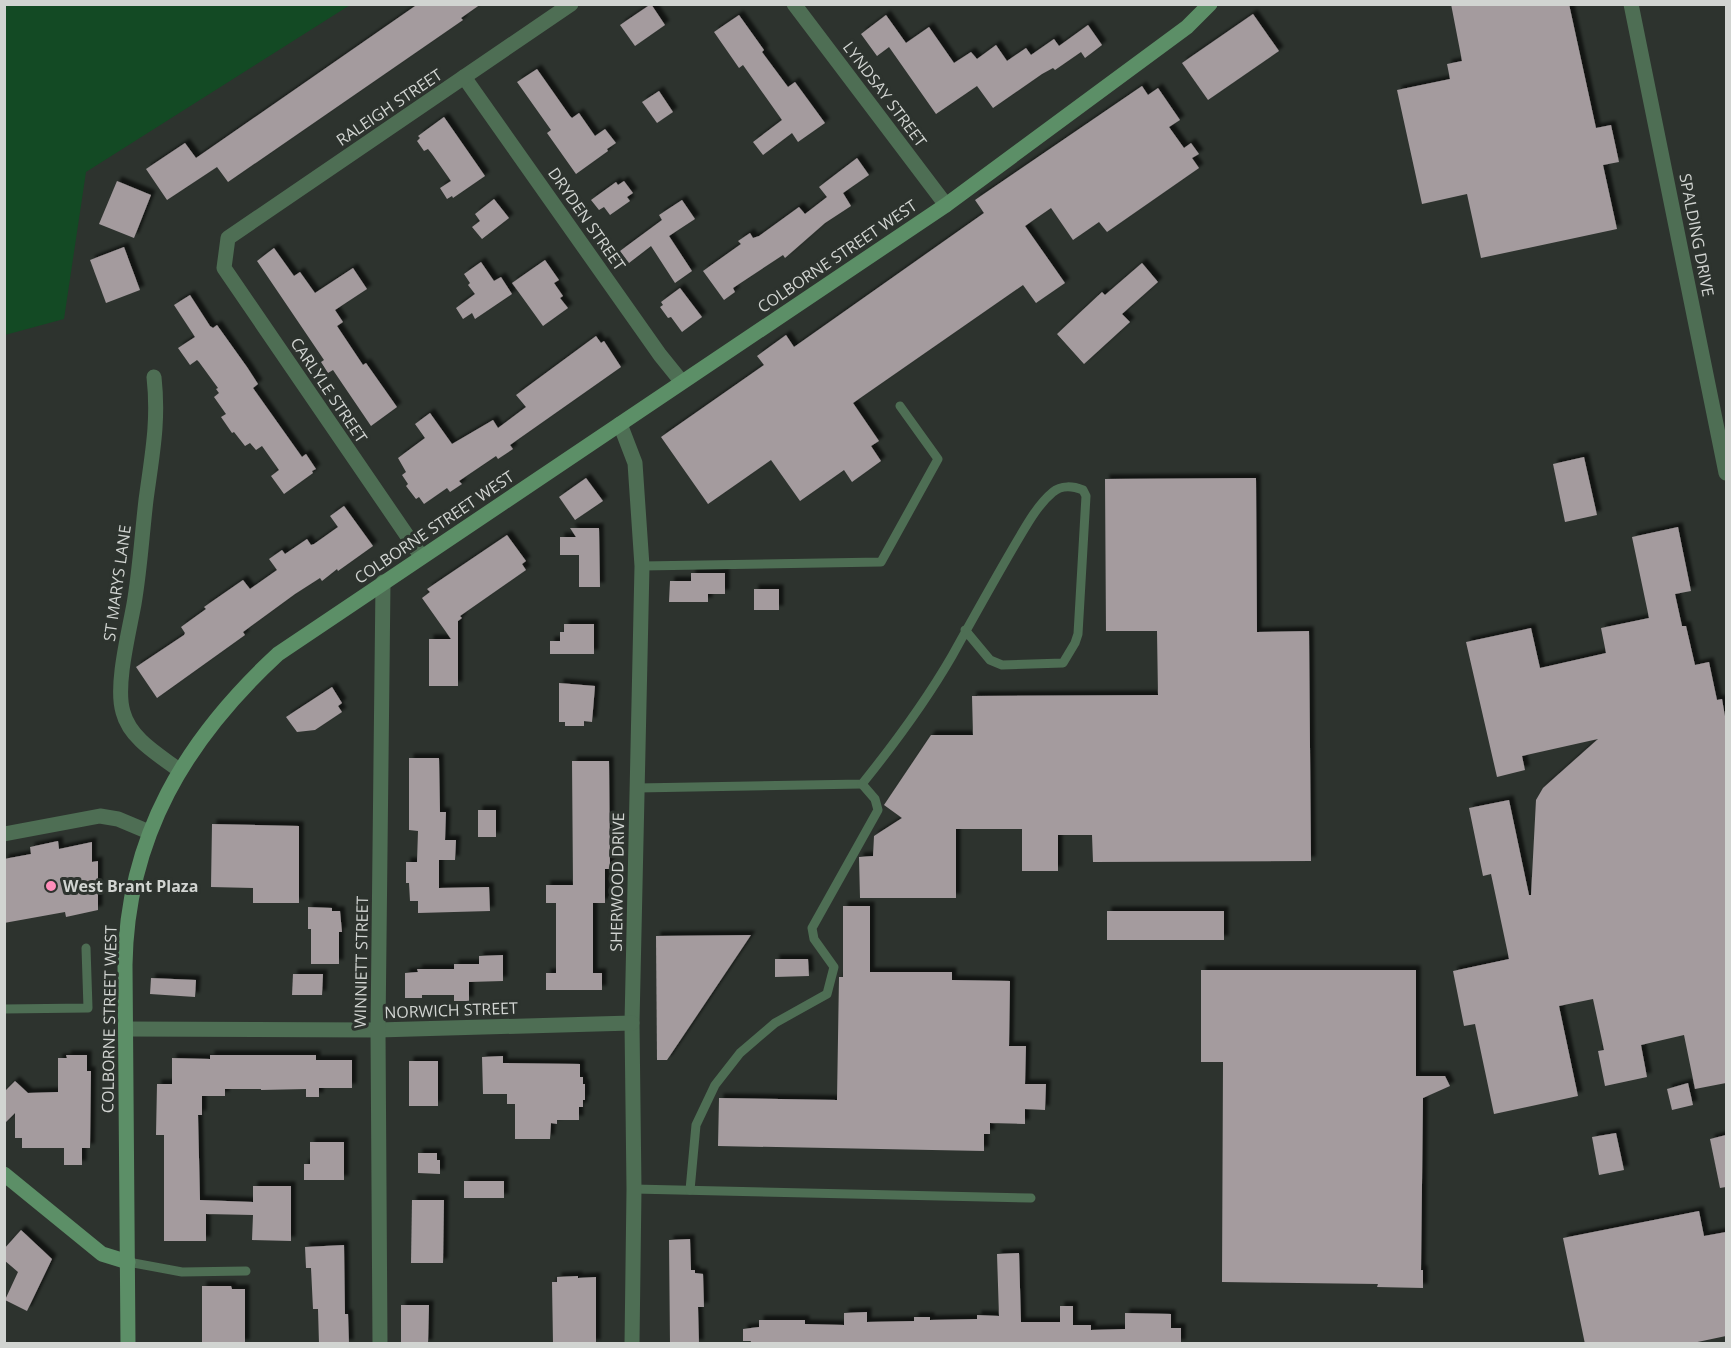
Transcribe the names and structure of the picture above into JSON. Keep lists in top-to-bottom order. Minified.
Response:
{"streets":{"main road":["COLBORNE STREET WEST"],"street":["LYNDSAY STREET","RALEIGH STREET","DRYDEN STREET","SPALDING DRIVE","CARLYLE STREET","ST MARYS LANE","SHERWOOD DRIVE","WINNIETT STREET","NORWICH STREET"]},"crossings":[["LYNDSAY STREET","COLBORNE STREET WEST"],["RALEIGH STREET","DRYDEN STREET"],["RALEIGH STREET","CARLYLE STREET"],["DRYDEN STREET","COLBORNE STREET WEST"],["COLBORNE STREET WEST","CARLYLE STREET"],["COLBORNE STREET WEST","ST MARYS LANE"],["COLBORNE STREET WEST","SHERWOOD DRIVE"],["COLBORNE STREET WEST","WINNIETT STREET"],["COLBORNE STREET WEST","NORWICH STREET"],["SHERWOOD DRIVE","NORWICH STREET"],["WINNIETT STREET","NORWICH STREET"]],"places":["West Brant Plaza"]}
